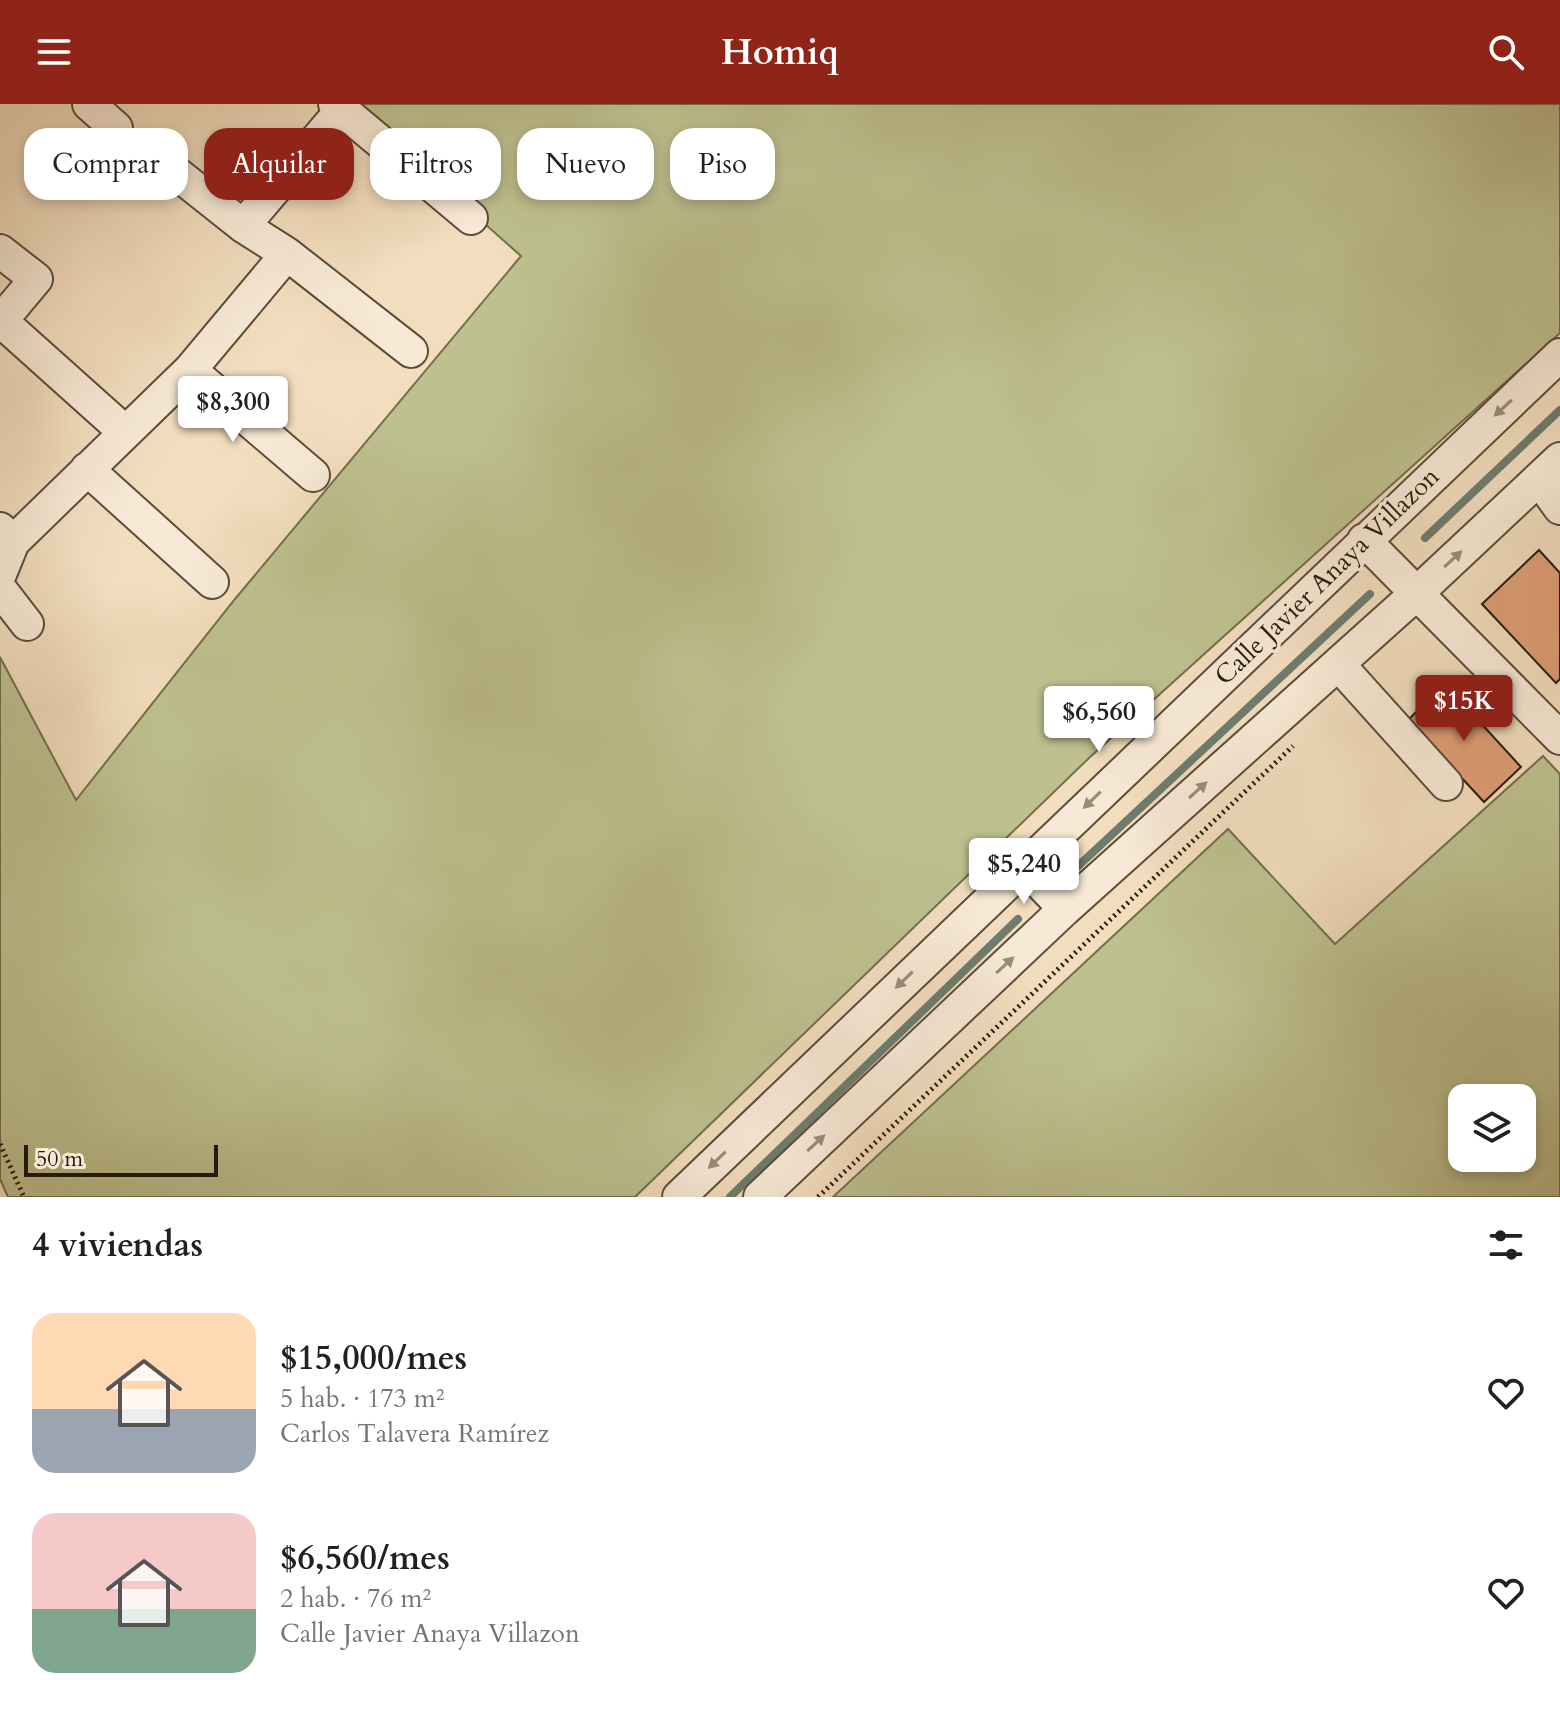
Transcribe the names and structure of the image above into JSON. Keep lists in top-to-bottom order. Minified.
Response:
{"streets":{"street":["Calle Javier Anaya Villazon"]},"scale_bar":"50 m","page":{"header":"Homiq","chip":["Comprar","Alquilar","Filtros","Nuevo","Piso"],"price":["$8,300","$15K","$6,560","$5,240"],"scale":"50 m","heading":"4 viviendas","list":[{"name":"$15,000/mes","note":"5 hab. · 173 m² · Carlos Talavera Ramírez"},{"name":"$6,560/mes","note":"2 hab. · 76 m² · Calle Javier Anaya Villazon"}]}}
